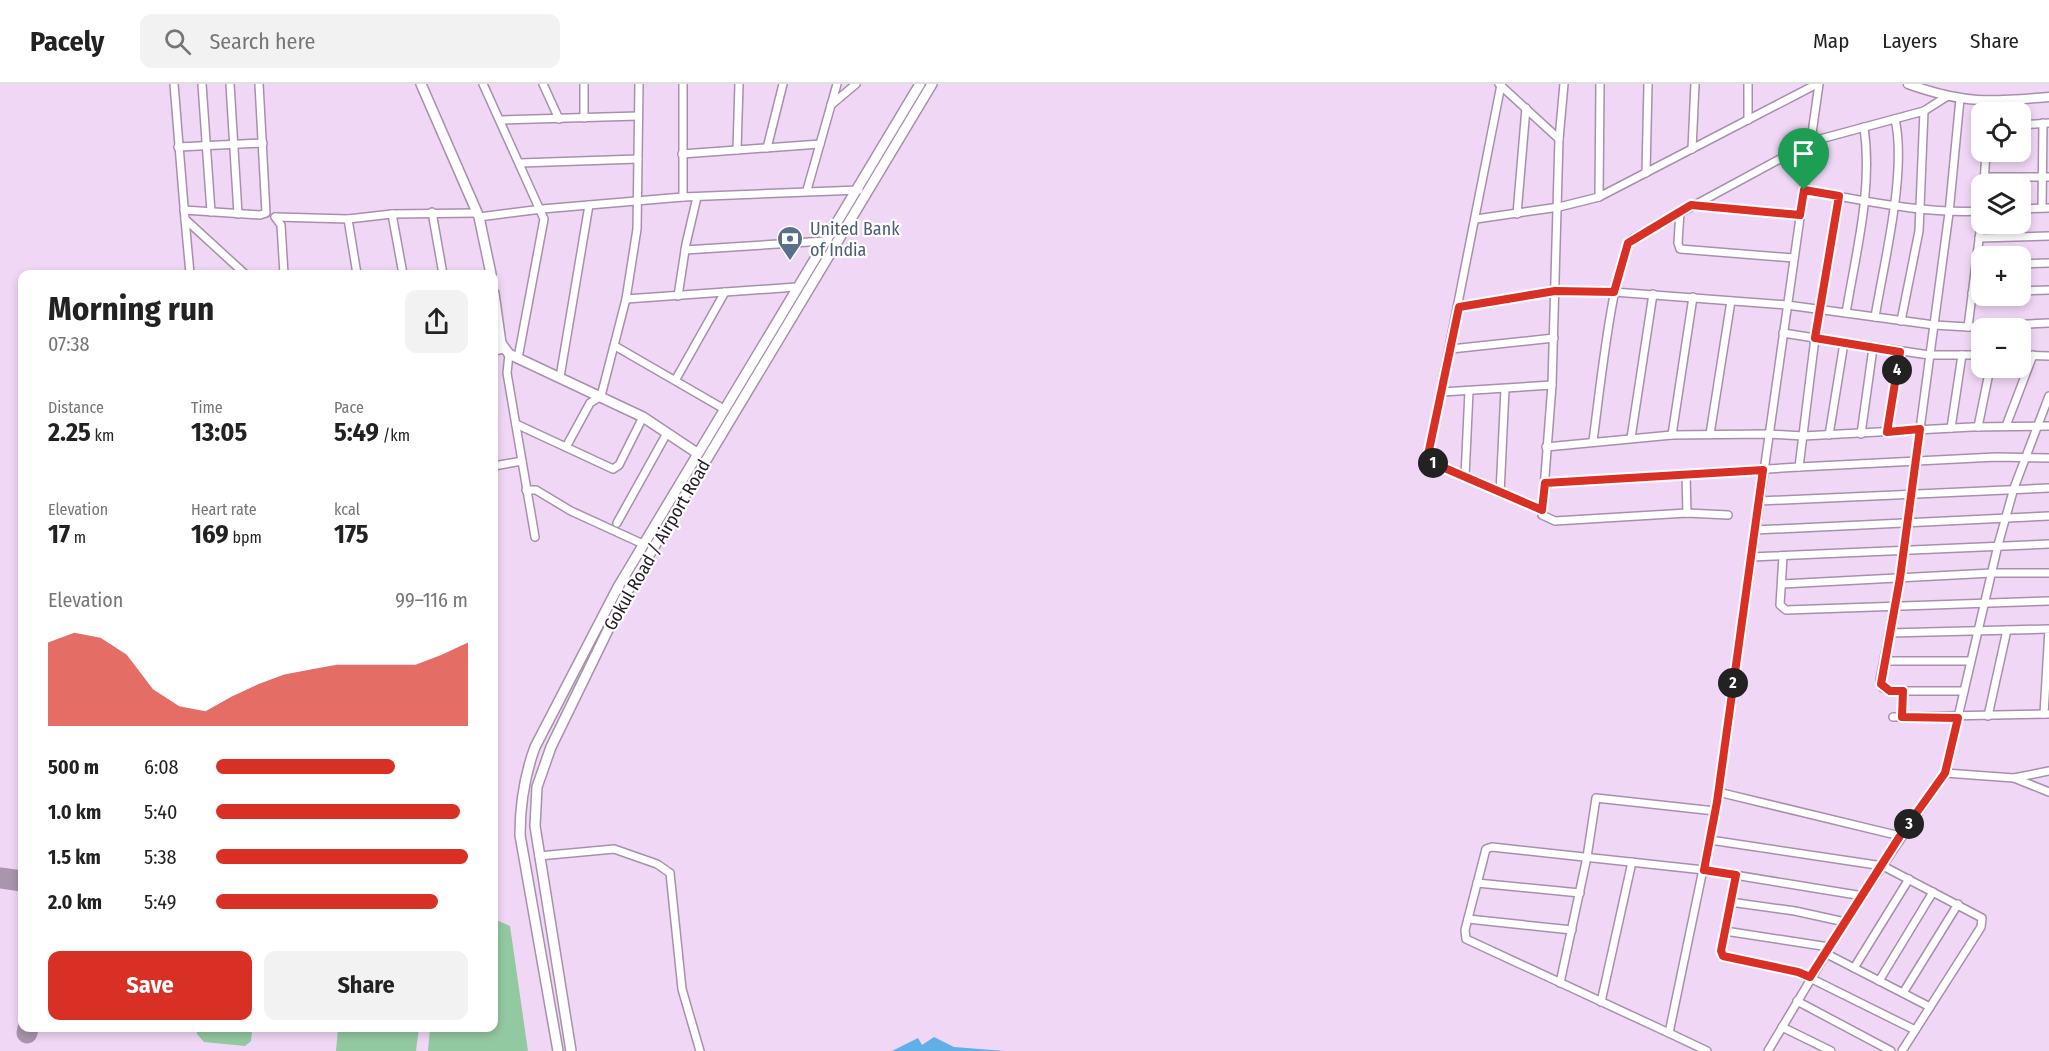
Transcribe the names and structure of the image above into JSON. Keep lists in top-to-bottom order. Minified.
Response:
{"streets":{"main road":["Gokul Road / Airport Road"]},"places":{"bank":["United Bank of India"]},"page":{"header":"Pacely","search":"Search here","nav":["Map","Layers","Share"],"map_buttons":["+","−"],"heading":["Morning run","07:38"],"pins":["4","1","2","3"],"stats":[["Distance","2.25 km"],["Time","13:05"],["Pace","5:49 /km"],["Elevation","17 m"],["Heart rate","169 bpm"],["kcal","175"]],"chart":["Elevation","99–116 m"],"list":[{"name":"500 m","note":"6:08"},{"name":"1.0 km","note":"5:40"},{"name":"1.5 km","note":"5:38"},{"name":"2.0 km","note":"5:49"}],"buttons":["Save","Share"]}}
